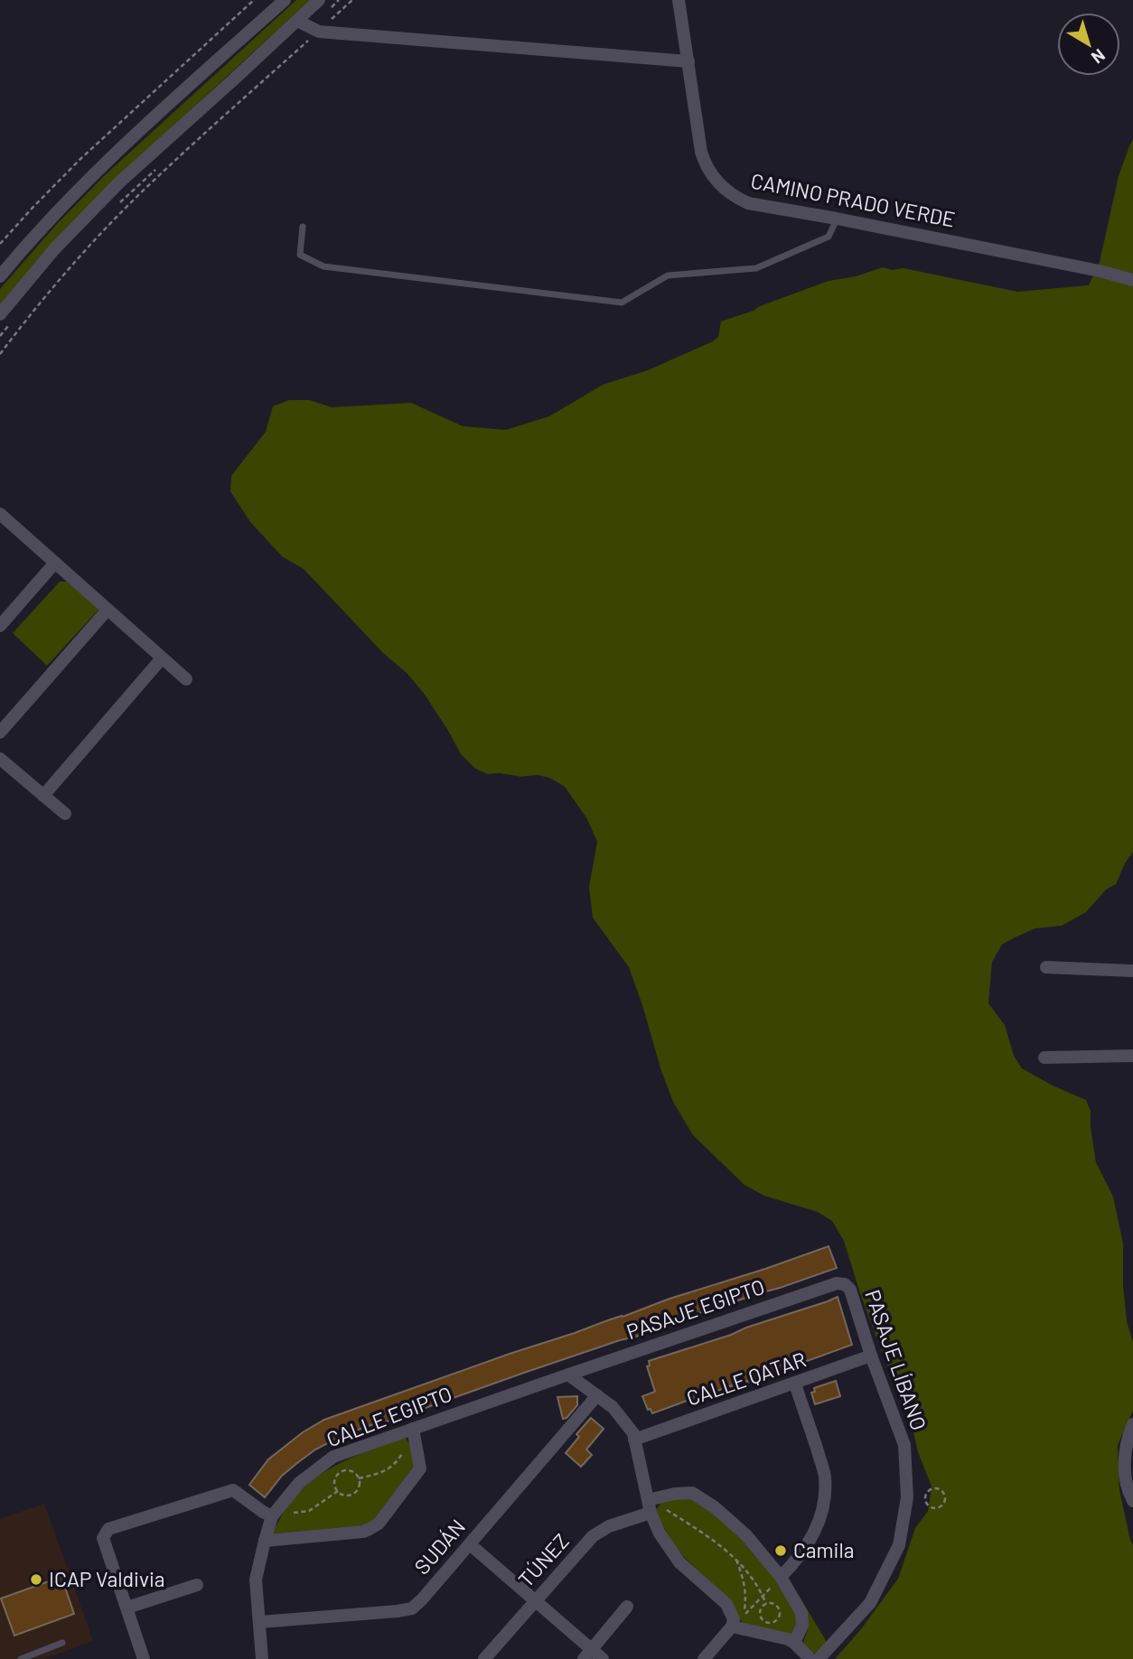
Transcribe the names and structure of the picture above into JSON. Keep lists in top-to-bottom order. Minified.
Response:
{"streets":{"street":["CAMINO PRADO VERDE","PASAJE EGIPTO","PASAJE LÍBANO","CALLE QATAR","CALLE EGIPTO","SUDÁN","TÚNEZ"]},"crossings":[["PASAJE EGIPTO","PASAJE LÍBANO"],["PASAJE EGIPTO","CALLE EGIPTO"],["PASAJE LÍBANO","CALLE QATAR"],["CALLE EGIPTO","SUDÁN"]],"places":["Camila","ICAP Valdivia"],"north":"bottom right"}
